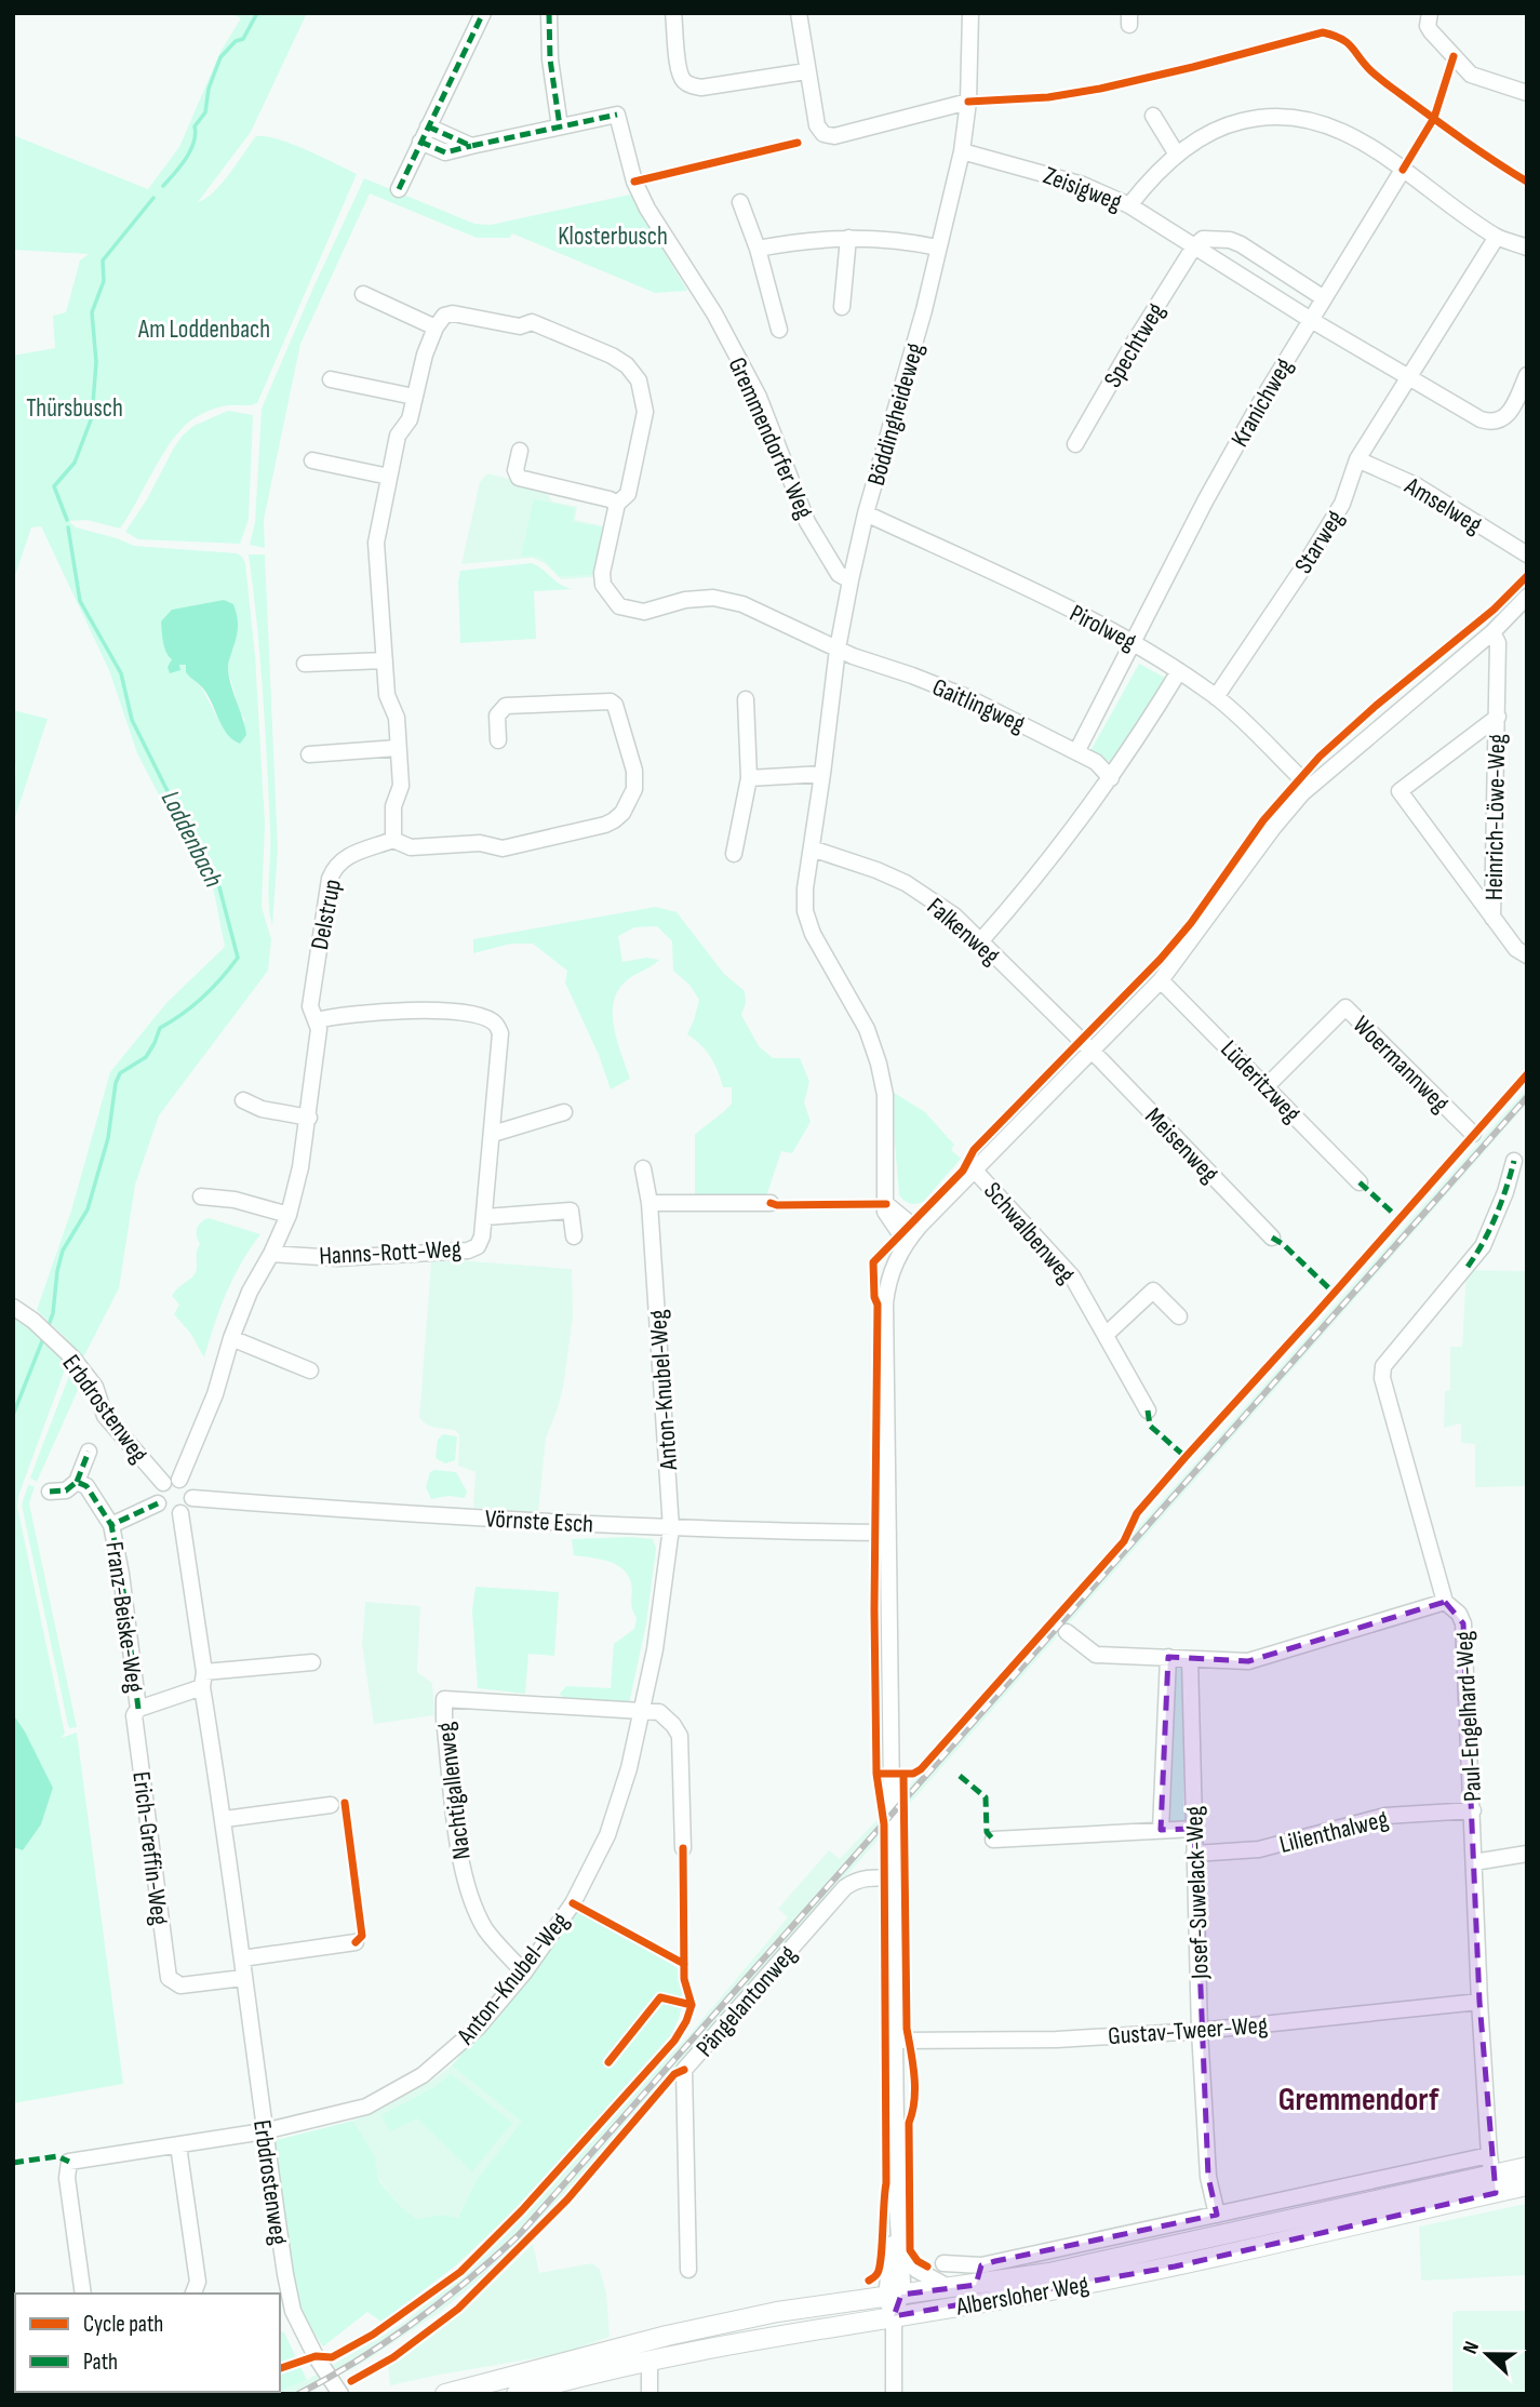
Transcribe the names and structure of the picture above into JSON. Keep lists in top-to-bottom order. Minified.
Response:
{"streets":{"main road":["Albersloher Weg"],"street":["Zeisigweg","Spechtweg","Kranichweg","Böddingheideweg","Gremmendorfer Weg","Amselweg","Starweg","Pirolweg","Gaitlingweg","Heinrich-Löwe-Weg","Delstrup","Falkenweg","Woermannweg","Lüderitzweg","Meisenweg","Schwalbenweg","Hanns-Rott-Weg","Anton-Knubel-Weg","Erbdrostenweg","Vörnste Esch","Franz-Beiske-Weg","Paul-Engelhard-Weg","Nachtigallenweg","Lilienthalweg","Erich-Greffin-Weg","Josef-Suwelack-Weg","Pängelantonweg","Gustav-Tweer-Weg"]},"crossings":[["Zeisigweg","Spechtweg"],["Zeisigweg","Kranichweg"],["Zeisigweg","Böddingheideweg"],["Zeisigweg","Starweg"],["Kranichweg","Pirolweg"],["Kranichweg","Gaitlingweg"],["Böddingheideweg","Gremmendorfer Weg"],["Böddingheideweg","Pirolweg"],["Amselweg","Starweg"],["Starweg","Pirolweg"],["Delstrup","Hanns-Rott-Weg"],["Delstrup","Erbdrostenweg"],["Delstrup","Vörnste Esch"],["Delstrup","Franz-Beiske-Weg"],["Falkenweg","Meisenweg"],["Woermannweg","Lüderitzweg"],["Anton-Knubel-Weg","Erbdrostenweg"],["Anton-Knubel-Weg","Vörnste Esch"],["Anton-Knubel-Weg","Nachtigallenweg"],["Erbdrostenweg","Vörnste Esch"],["Erbdrostenweg","Franz-Beiske-Weg"],["Erbdrostenweg","Erich-Greffin-Weg"],["Vörnste Esch","Franz-Beiske-Weg"],["Franz-Beiske-Weg","Erich-Greffin-Weg"],["Paul-Engelhard-Weg","Lilienthalweg"],["Paul-Engelhard-Weg","Gustav-Tweer-Weg"],["Paul-Engelhard-Weg","Albersloher Weg"],["Lilienthalweg","Josef-Suwelack-Weg"],["Josef-Suwelack-Weg","Gustav-Tweer-Weg"],["Josef-Suwelack-Weg","Albersloher Weg"]],"districts":["Gremmendorf"],"water":["Loddenbach"],"parks":["Klosterbusch","Am Loddenbach","Thürsbusch"],"legend":["Cycle path","Path"],"north":"left"}
